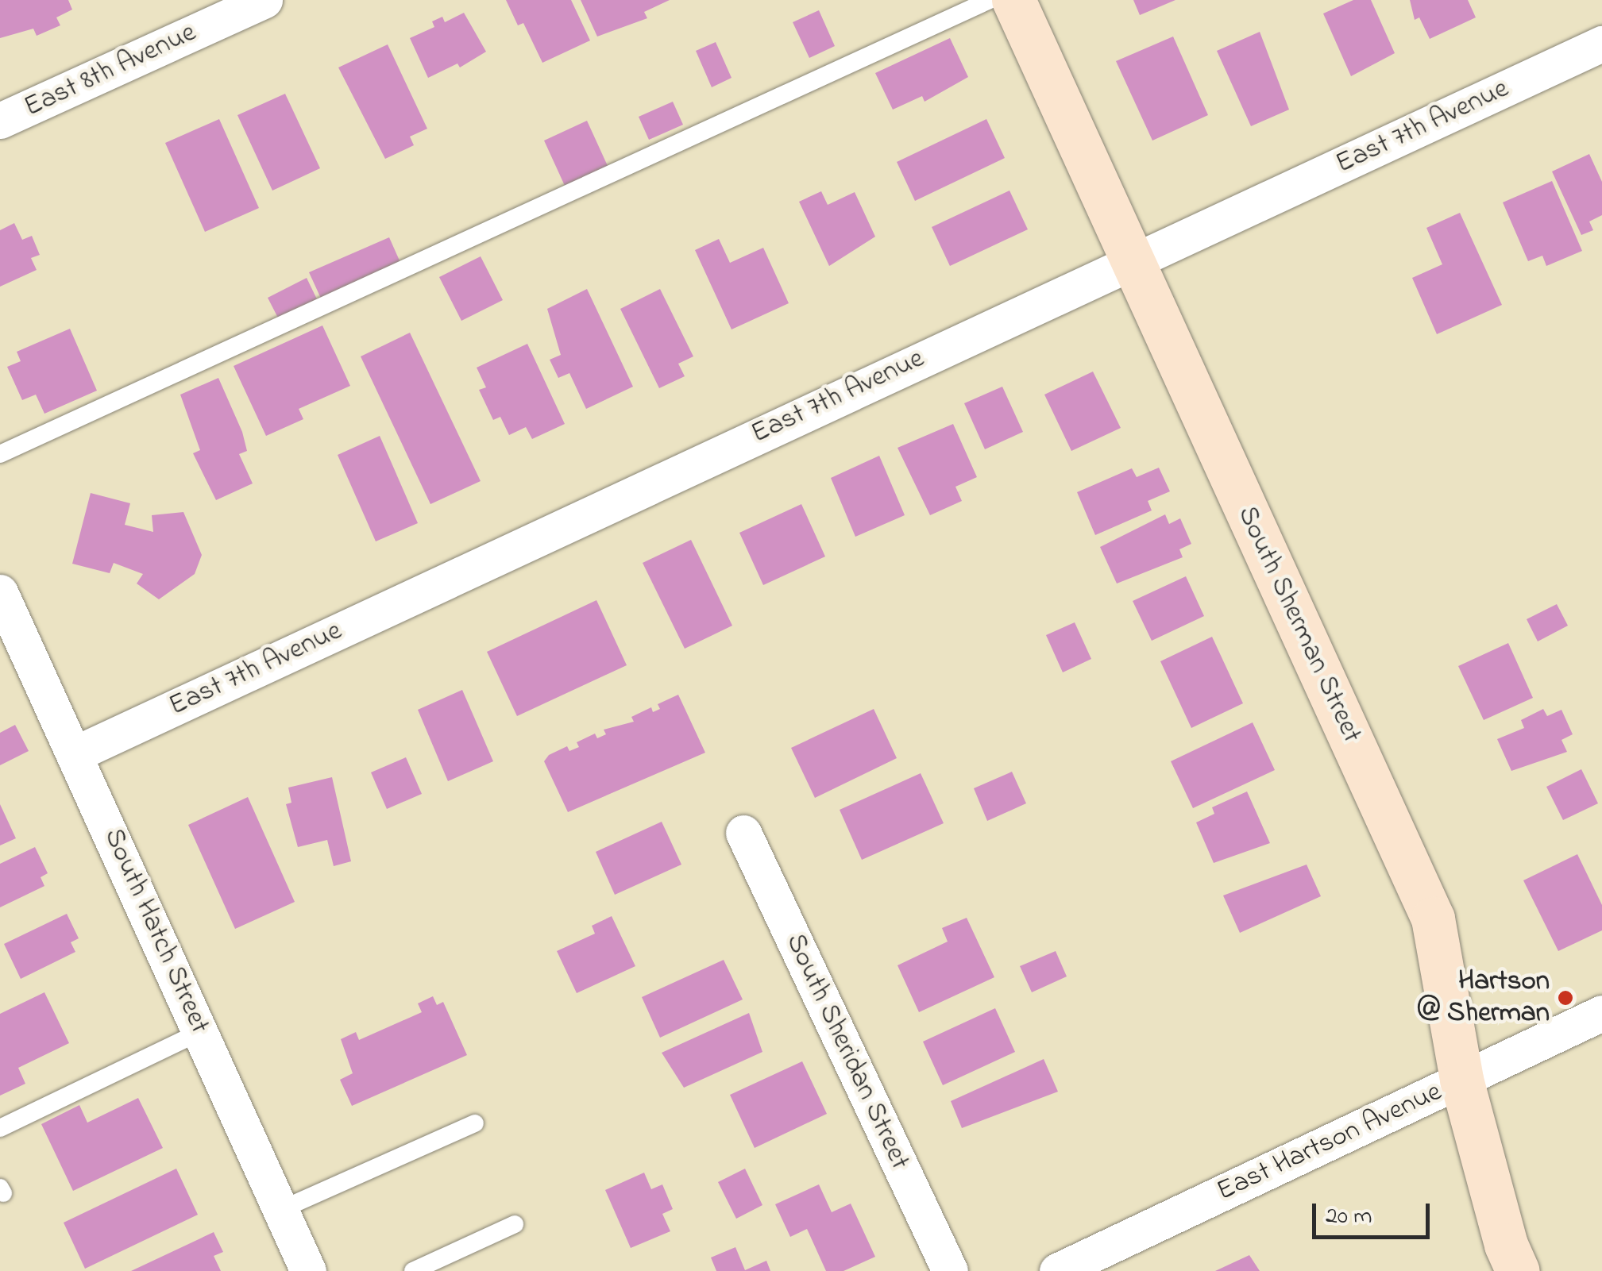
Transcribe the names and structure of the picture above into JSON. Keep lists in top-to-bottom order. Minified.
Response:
{"streets":{"street":["East 8th Avenue","East 7th Avenue","South Sherman Street","South Hatch Street","South Sheridan Street","East Hartson Avenue"]},"crossings":[["East 7th Avenue","South Sherman Street"],["East 7th Avenue","South Hatch Street"],["South Sherman Street","East Hartson Avenue"]],"places":["Hartson @ Sherman"],"scale_bar":"20 m"}
